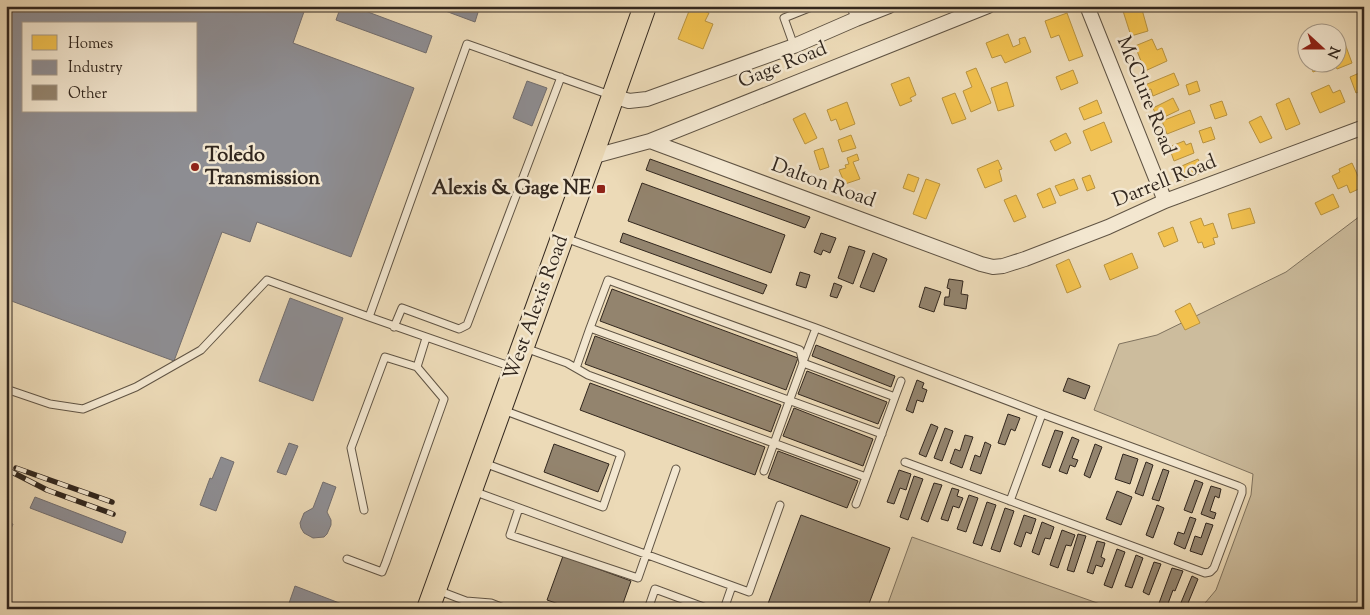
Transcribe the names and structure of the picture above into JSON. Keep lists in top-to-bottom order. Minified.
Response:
{"streets":{"main road":["West Alexis Road"],"street":["Gage Road","McClure Road","Darrell Road","Dalton Road"]},"crossings":[["Gage Road","Dalton Road"],["Gage Road","West Alexis Road"],["McClure Road","Darrell Road"],["Darrell Road","Dalton Road"]],"places":{"other":["Toledo Transmission"],"transit":["Alexis & Gage NE"]},"legend":["Homes","Industry","Other"],"north":"right"}
